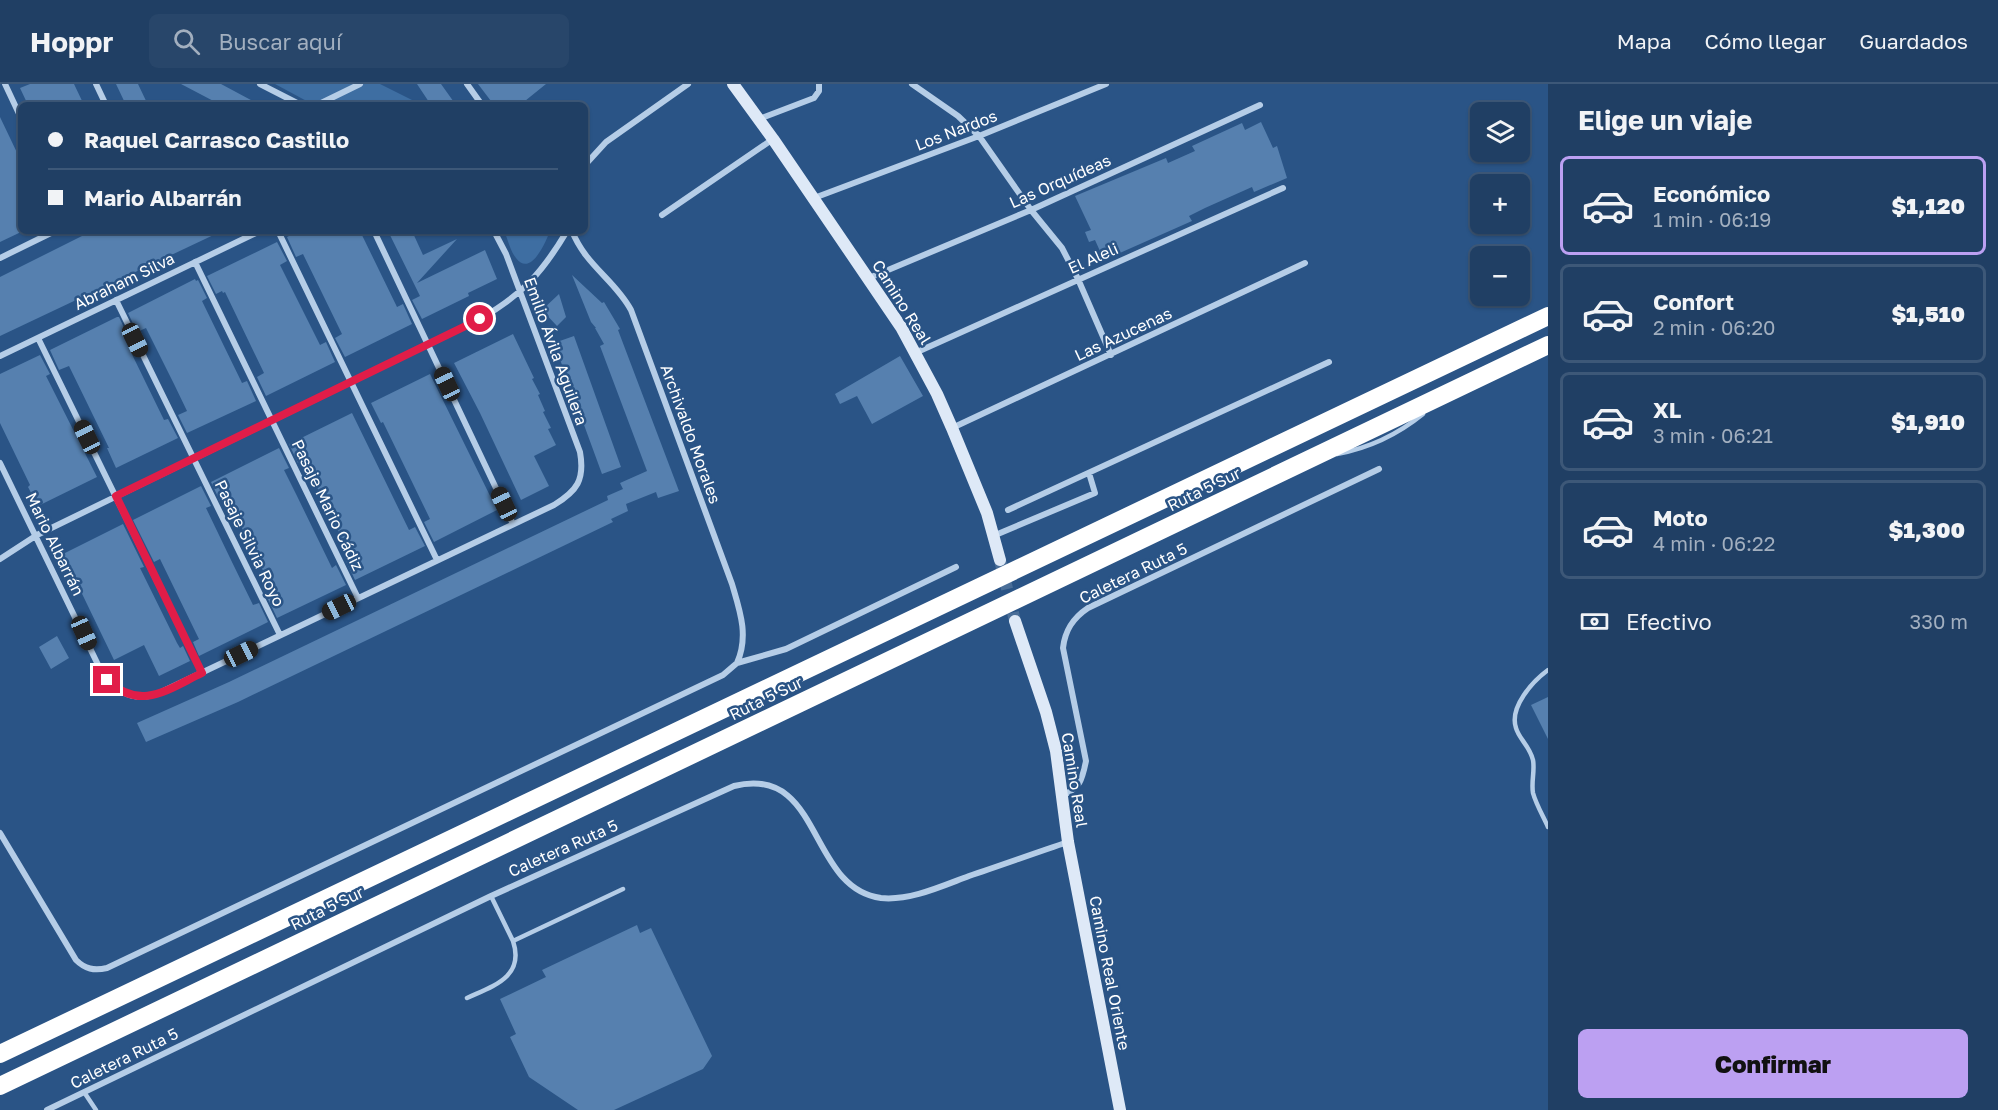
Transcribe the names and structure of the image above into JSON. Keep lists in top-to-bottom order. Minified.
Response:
{"streets":{"highway":["Ruta 5 Sur"],"street":["Los Nardos","Las Orquídeas","El Aleli","Abraham Silva","Camino Real","Las Azucenas","Emilio Ávila Aguilera","Archivaldo Morales","Pasaje Mario Cádiz","Pasaje Silvia Royo","Mario Albarrán","Caletera Ruta 5","Camino Real Oriente"]},"crossings":[["Los Nardos","Camino Real"],["Las Orquídeas","Camino Real"],["El Aleli","Camino Real"],["Abraham Silva","Pasaje Mario Cádiz"],["Abraham Silva","Pasaje Silvia Royo"],["Camino Real","Las Azucenas"],["Camino Real","Caletera Ruta 5"],["Camino Real","Camino Real Oriente"],["Caletera Ruta 5","Camino Real Oriente"]],"page":{"header":"Hoppr","search":"Buscar aquí","nav":["Mapa","Cómo llegar","Guardados"],"heading":"Elige un viaje","map_buttons":["+","−"],"banner":["Raquel Carrasco Castillo","Mario Albarrán"],"list":[{"name":"Económico","note":"1 min · 06:19","value":"$1,120"},{"name":"Confort","note":"2 min · 06:20","value":"$1,510"},{"name":"XL","note":"3 min · 06:21","value":"$1,910"},{"name":"Moto","note":"4 min · 06:22","value":"$1,300"}],"pay":["Efectivo","330 m"],"buttons":"Confirmar"}}
